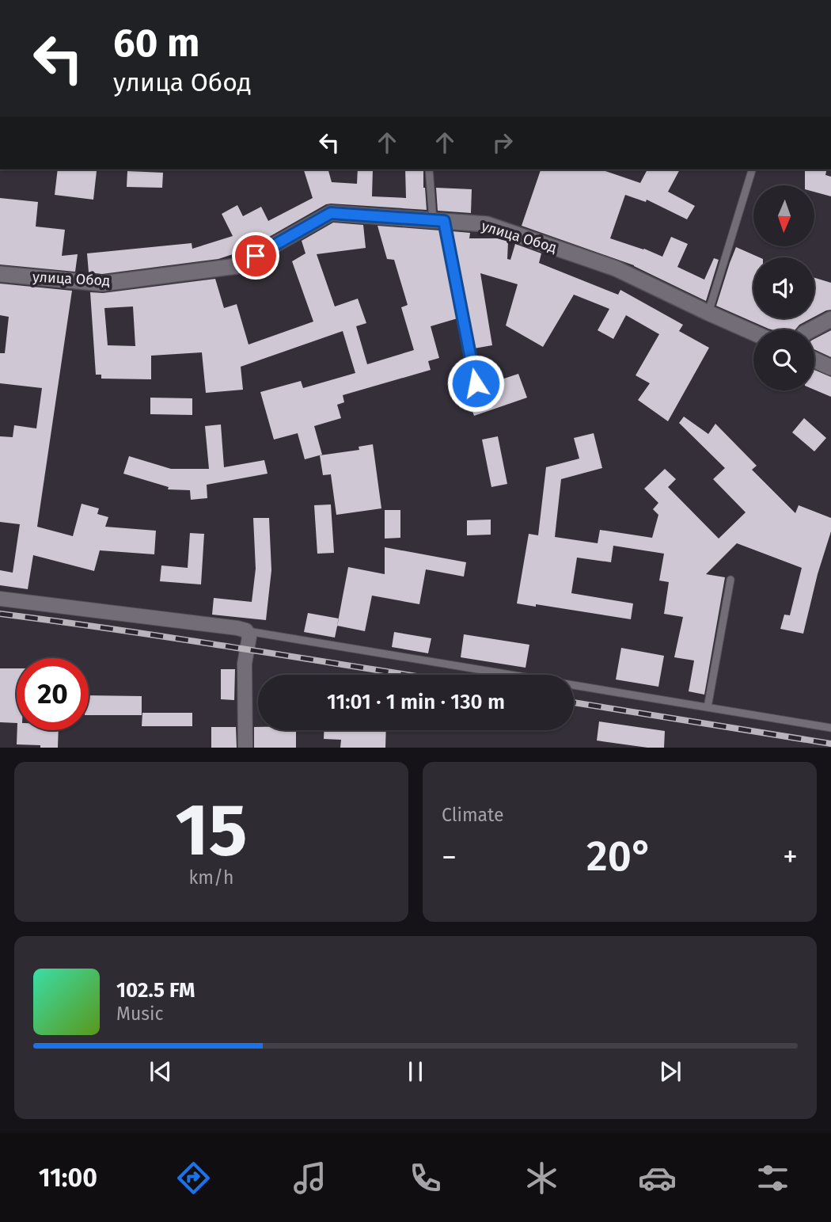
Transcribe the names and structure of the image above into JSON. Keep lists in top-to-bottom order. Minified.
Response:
{"streets":{"street":["улица Обод"]},"north":"bottom","page":{"turn":["60 m","улица Обод"],"limit":"20","trip":"11:01 · 1 min · 130 m","tile":[["15","km/h"],"Climate"],"heat":["−","20°","+"],"song":["102.5 FM","Music"],"tabs":"11:00"}}
